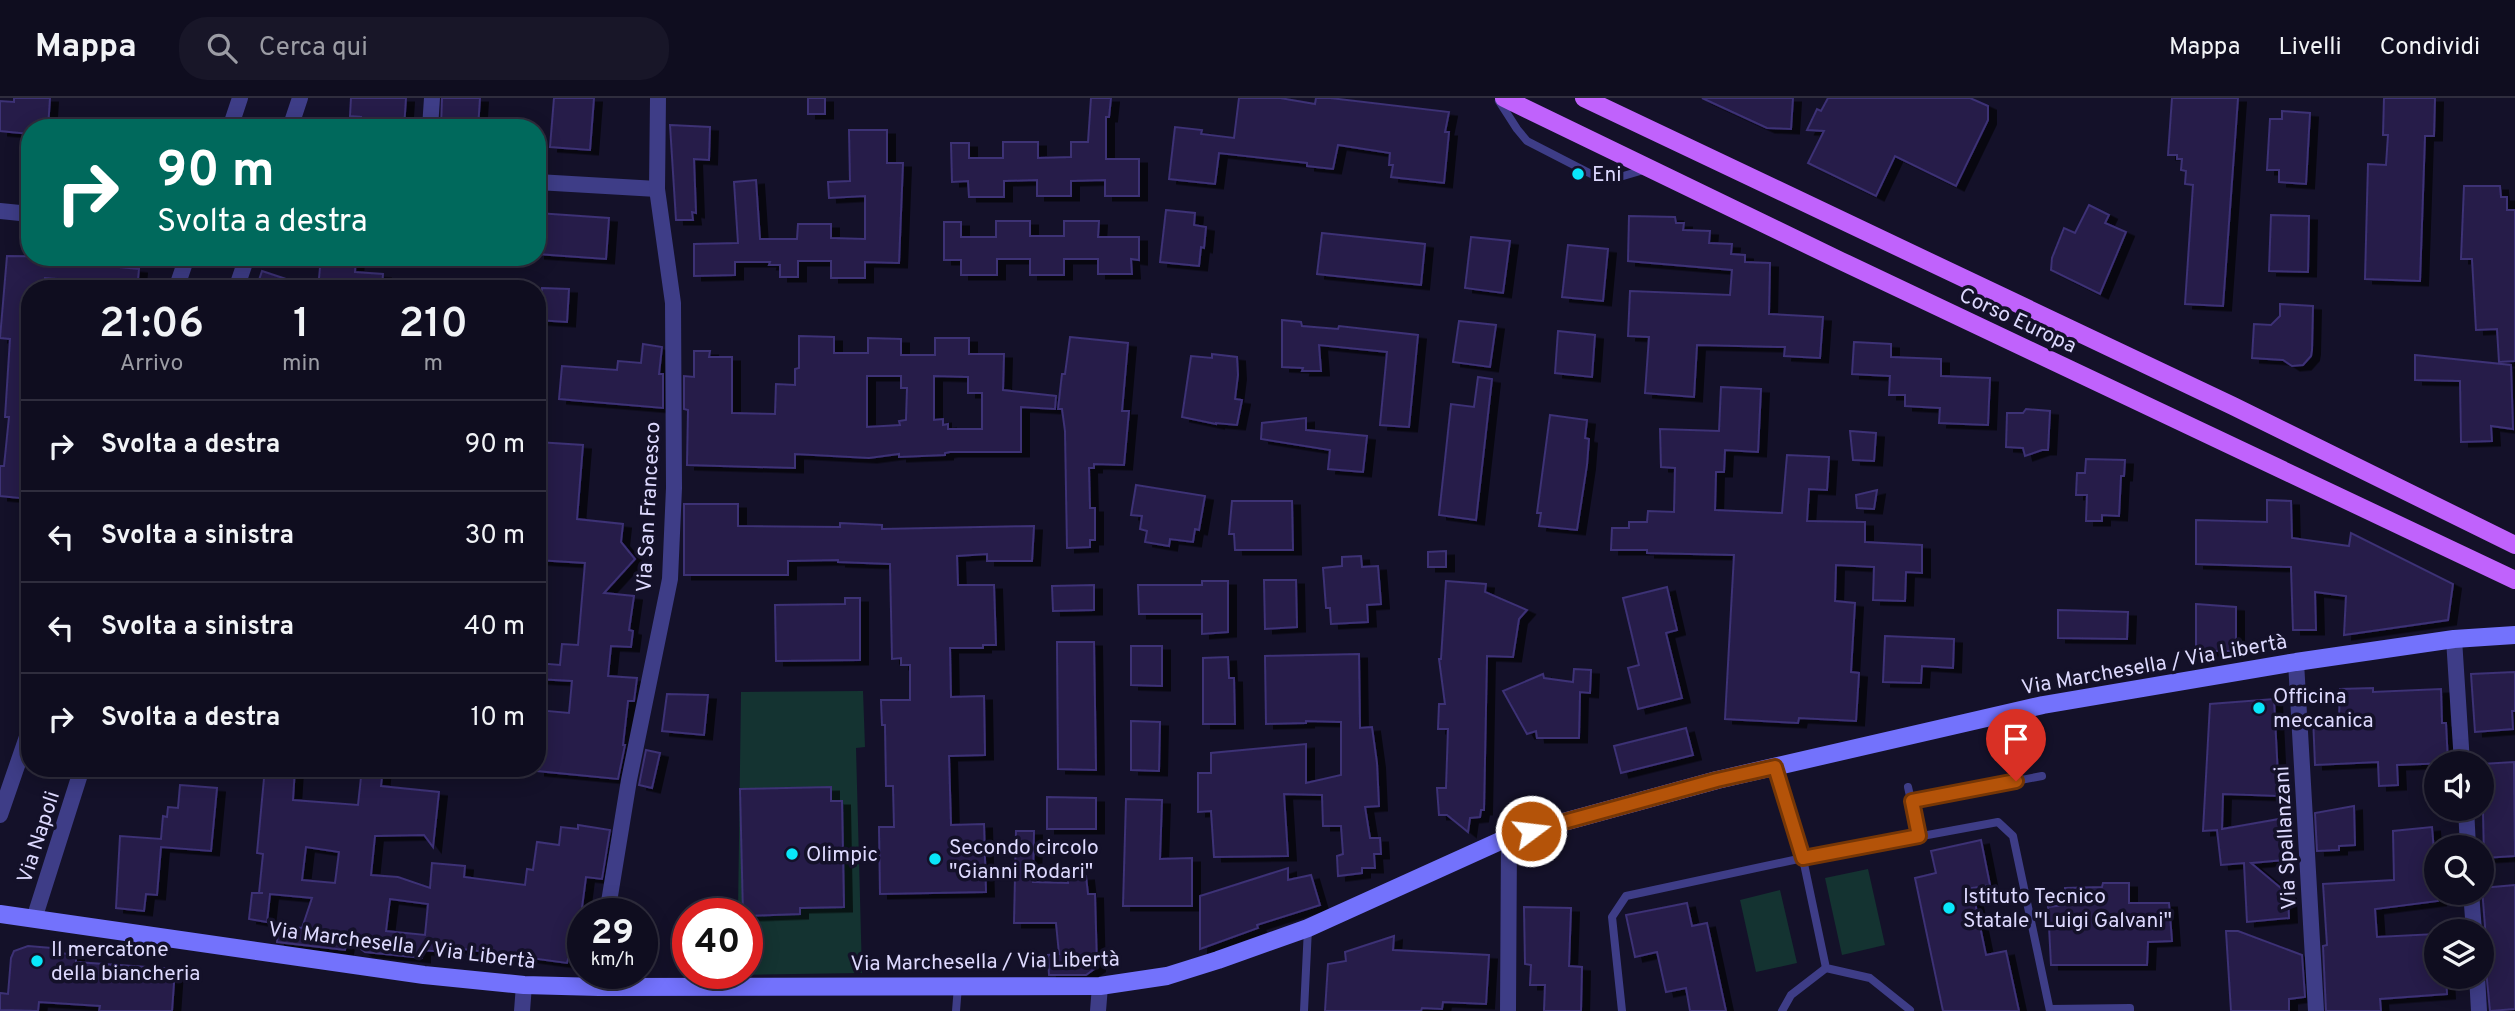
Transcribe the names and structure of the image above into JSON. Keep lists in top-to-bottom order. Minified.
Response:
{"streets":{"main road":["Corso Europa"],"street":["Via San Francesco","Via Marchesella / Via Libertà","Via Napoli","Via Spallanzani"]},"crossings":[["Via Marchesella / Via Libertà","Via Napoli"],["Via Marchesella / Via Libertà","Via Spallanzani"]],"places":["Eni","Officina meccanica","Olimpic","Secondo circolo \"Gianni Rodari\"","Istituto Tecnico Statale \"Luigi Galvani\"","Il mercatone della biancheria"],"page":{"header":"Mappa","search":"Cerca qui","nav":["Mappa","Livelli","Condividi"],"turn":["90 m","Svolta a destra"],"eta":["21:06","Arrivo","1","min","210","m"],"list":[{"name":"Svolta a destra","value":"90 m"},{"name":"Svolta a sinistra","value":"30 m"},{"name":"Svolta a sinistra","value":"40 m"},{"name":"Svolta a destra","value":"10 m"}],"speed":"29 km/h","limit":"40"}}
